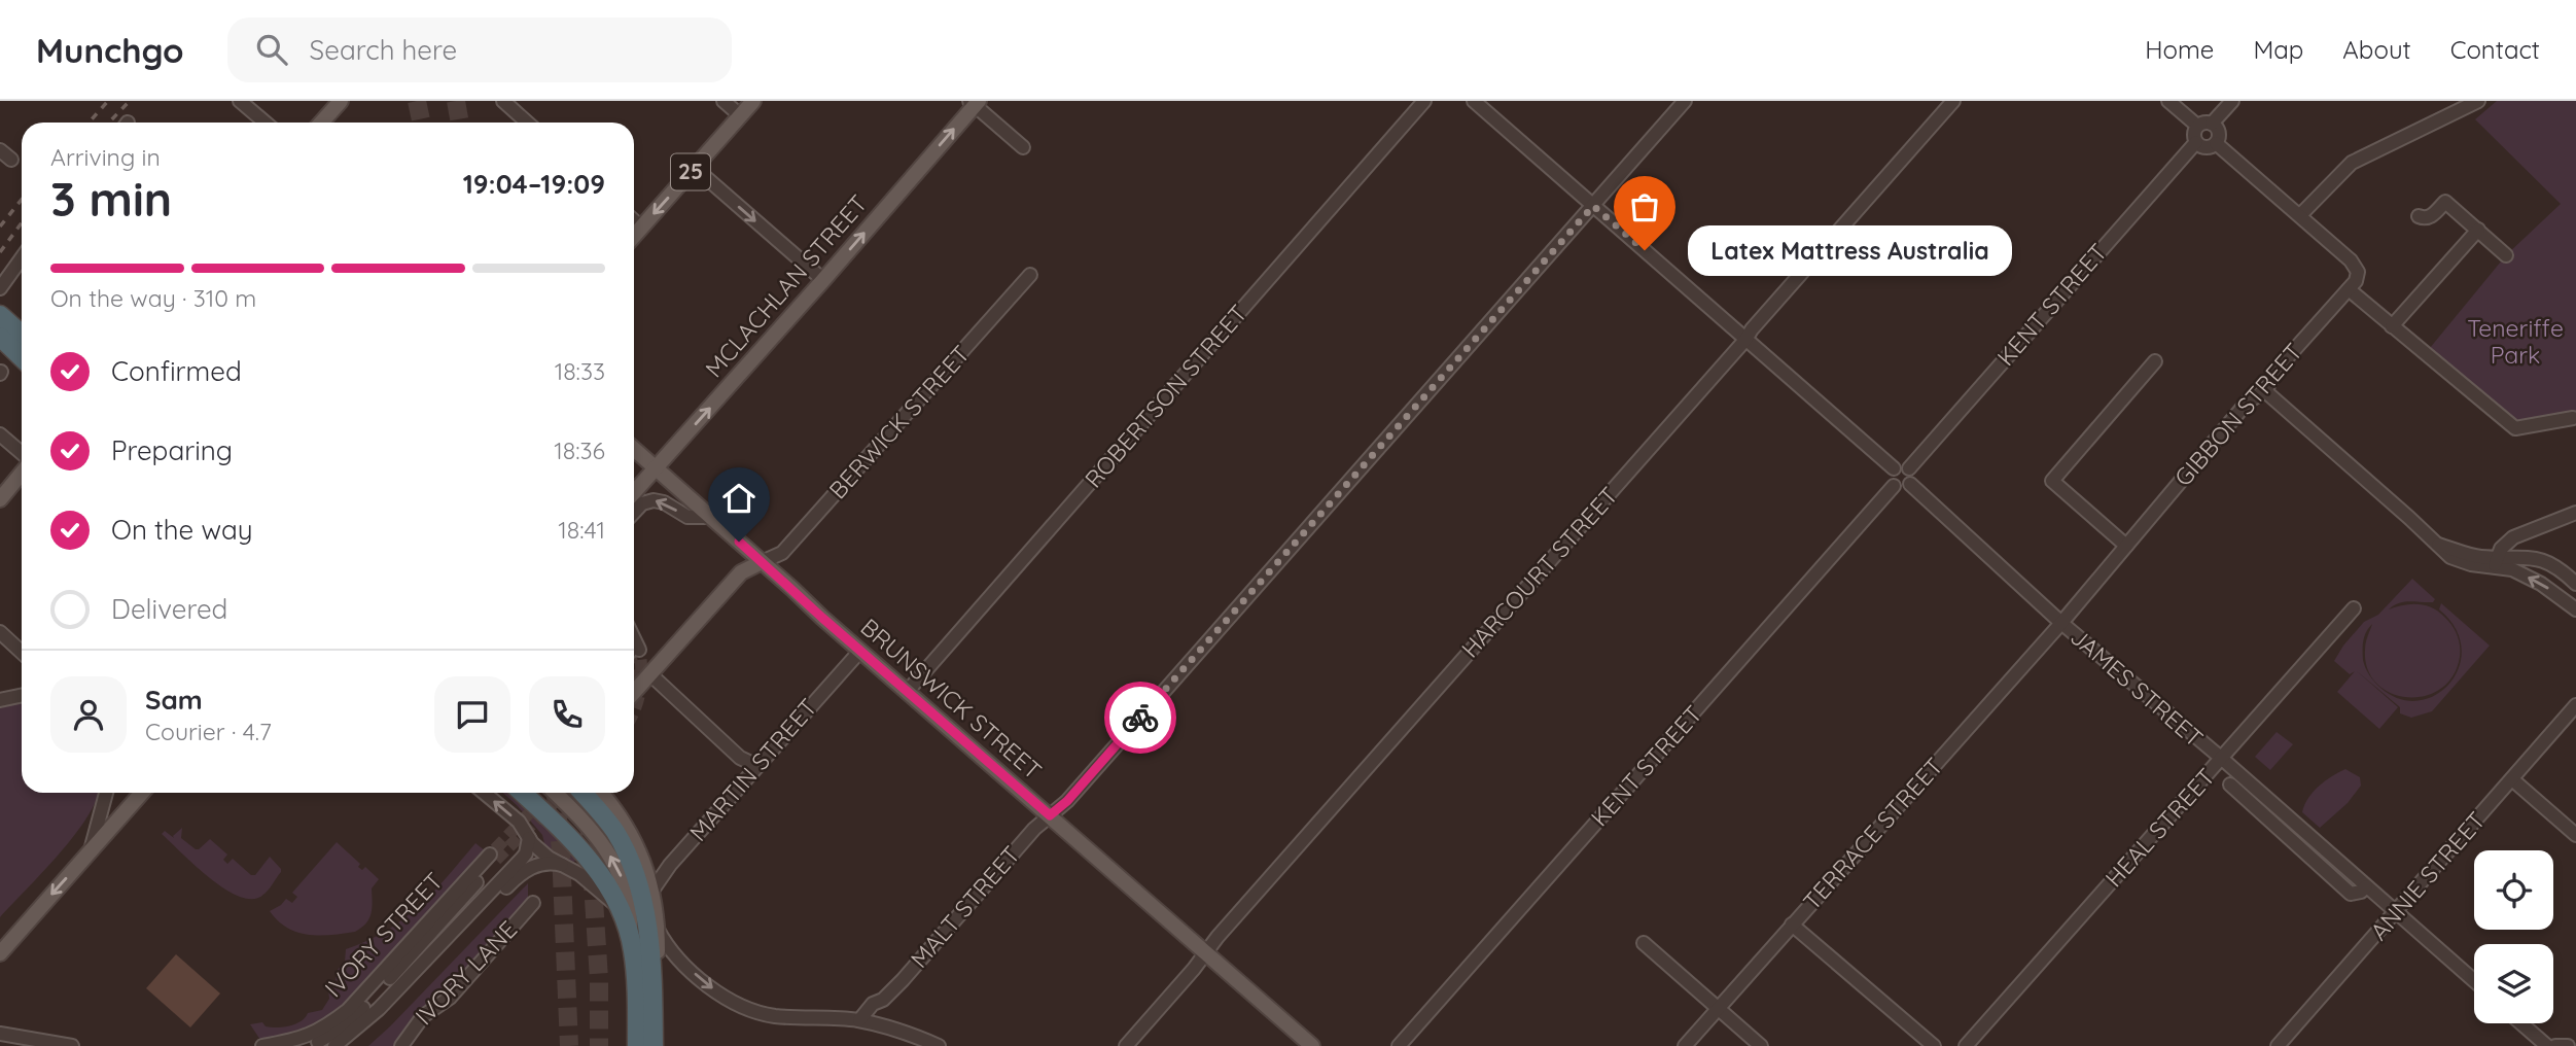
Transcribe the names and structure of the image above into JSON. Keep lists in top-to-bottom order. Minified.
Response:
{"streets":{"main road":["25","MCLACHLAN STREET","BRUNSWICK STREET"],"street":["KENT STREET","ROBERTSON STREET","GIBBON STREET","BERWICK STREET","HARCOURT STREET","JAMES STREET","MARTIN STREET","HEAL STREET","TERRACE STREET","ANNIE STREET","MALT STREET","IVORY STREET","IVORY LANE"]},"crossings":[["MCLACHLAN STREET","BRUNSWICK STREET"],["KENT STREET","JAMES STREET"],["ROBERTSON STREET","BRUNSWICK STREET"],["GIBBON STREET","JAMES STREET"],["GIBBON STREET","TERRACE STREET"],["BERWICK STREET","BRUNSWICK STREET"],["HARCOURT STREET","BRUNSWICK STREET"],["JAMES STREET","HEAL STREET"],["JAMES STREET","TERRACE STREET"],["JAMES STREET","ANNIE STREET"],["BRUNSWICK STREET","MARTIN STREET"],["BRUNSWICK STREET","MALT STREET"]],"one_way":["MCLACHLAN STREET"],"parks":["Teneriffe Park"],"places":["Latex Mattress Australia"],"page":{"header":"Munchgo","search":"Search here","nav":["Home","Map","About","Contact"],"heading":["3 min","Arriving in","19:04–19:09"],"panel":["Sam","Courier · 4.7"],"bubble":"Latex Mattress Australia","bar":"On the way · 310 m","list":[["Confirmed","18:33"],["Preparing","18:36"],["On the way","18:41"],"Delivered"]}}
